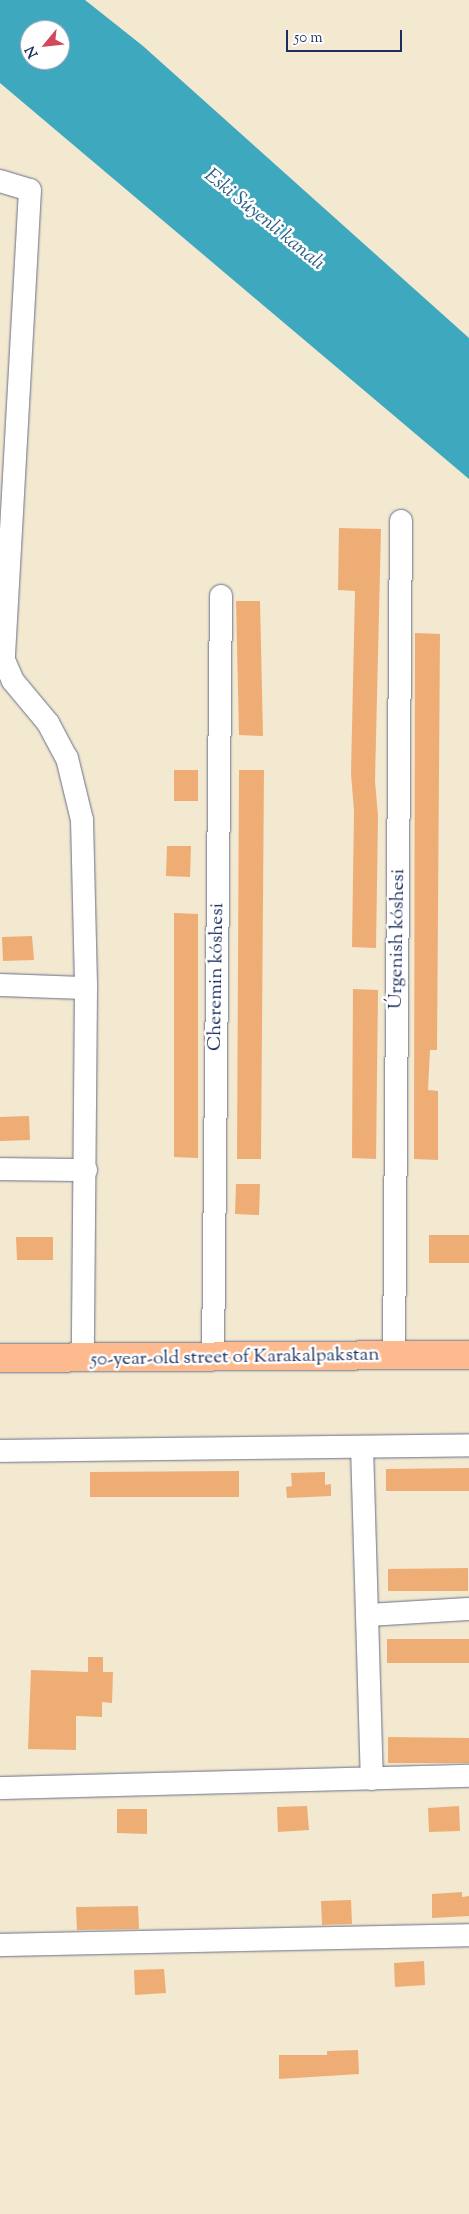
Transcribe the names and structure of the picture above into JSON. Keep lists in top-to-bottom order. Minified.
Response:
{"streets":{"main road":["50-year-old street of Karakalpakstan"],"street":["Úrgenish kóshesi","Cheremin kóshesi"]},"crossings":[["Úrgenish kóshesi","50-year-old street of Karakalpakstan"],["Cheremin kóshesi","50-year-old street of Karakalpakstan"]],"water":["Eski Súyenli kanalı"],"scale_bar":"50 m","north":"bottom left"}
